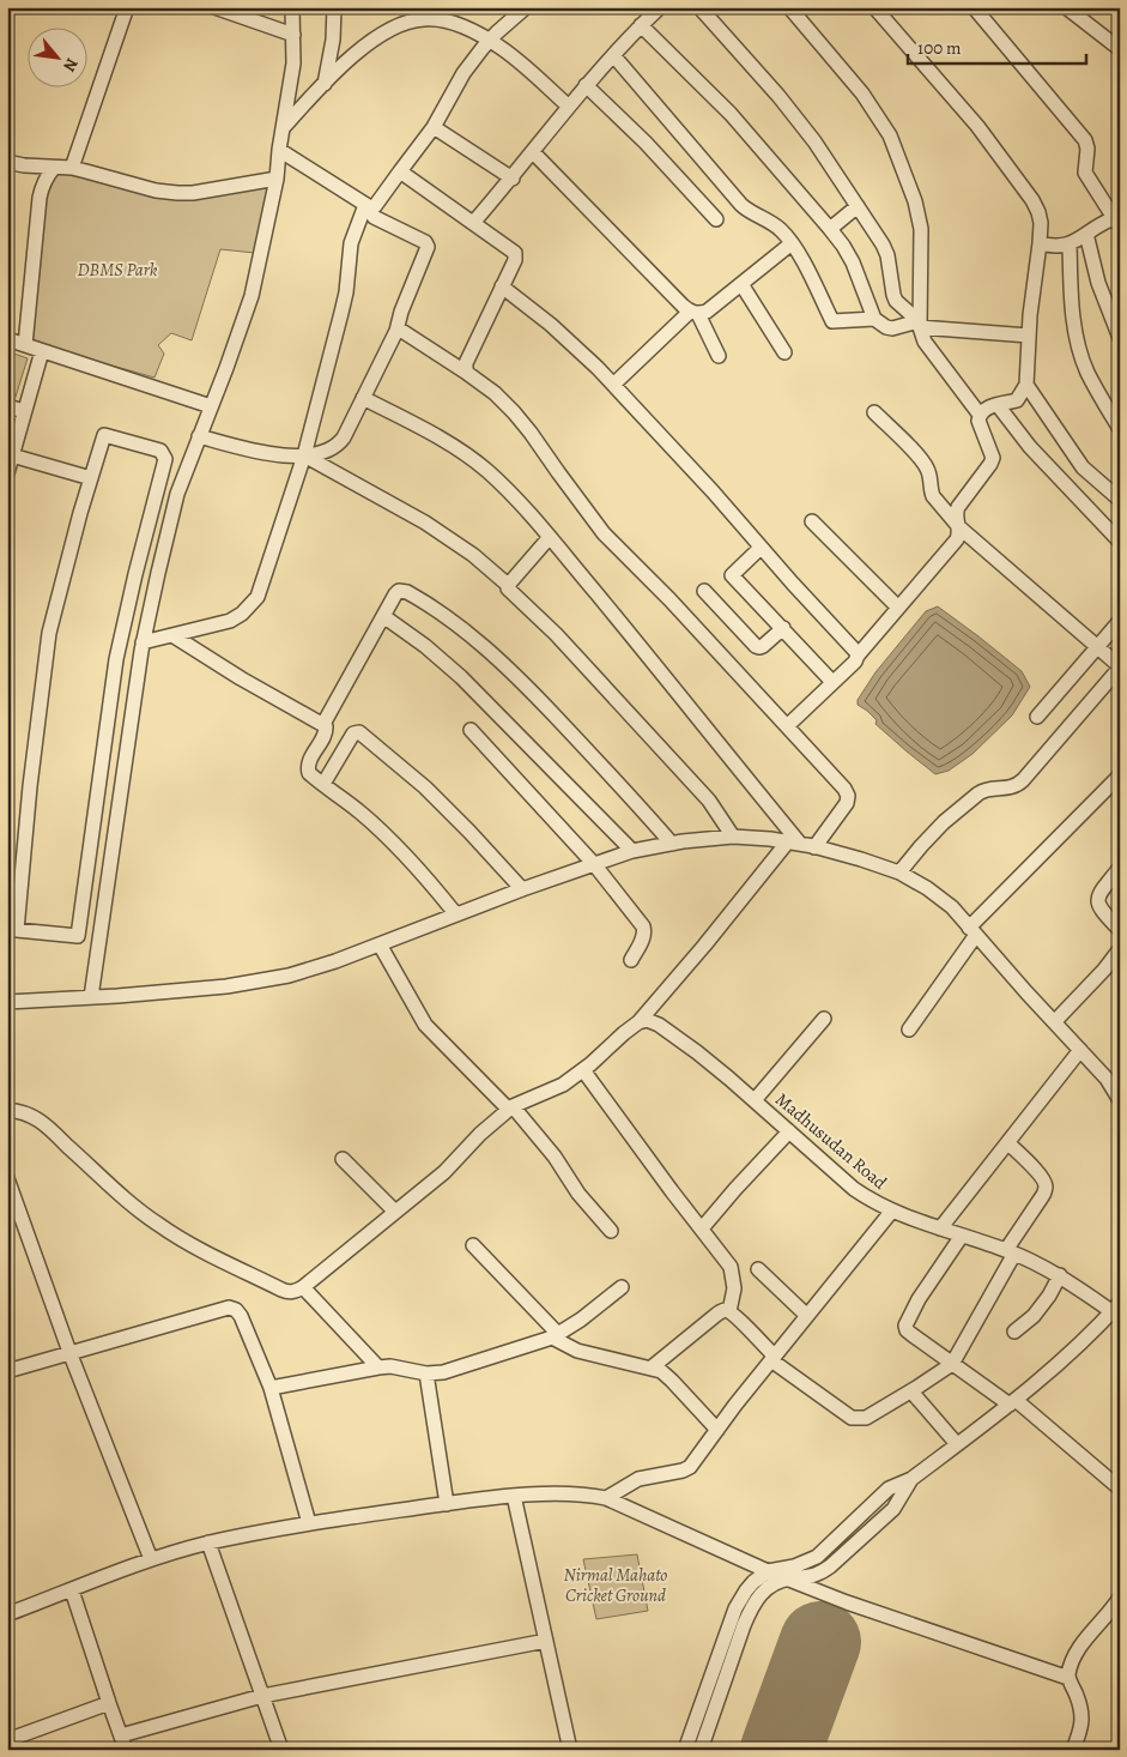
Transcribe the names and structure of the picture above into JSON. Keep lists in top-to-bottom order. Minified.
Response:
{"streets":{"street":["Madhusudan Road"]},"parks":["DBMS Park","Nirmal Mahato Cricket Ground"],"scale_bar":"100 m","north":"bottom right"}
